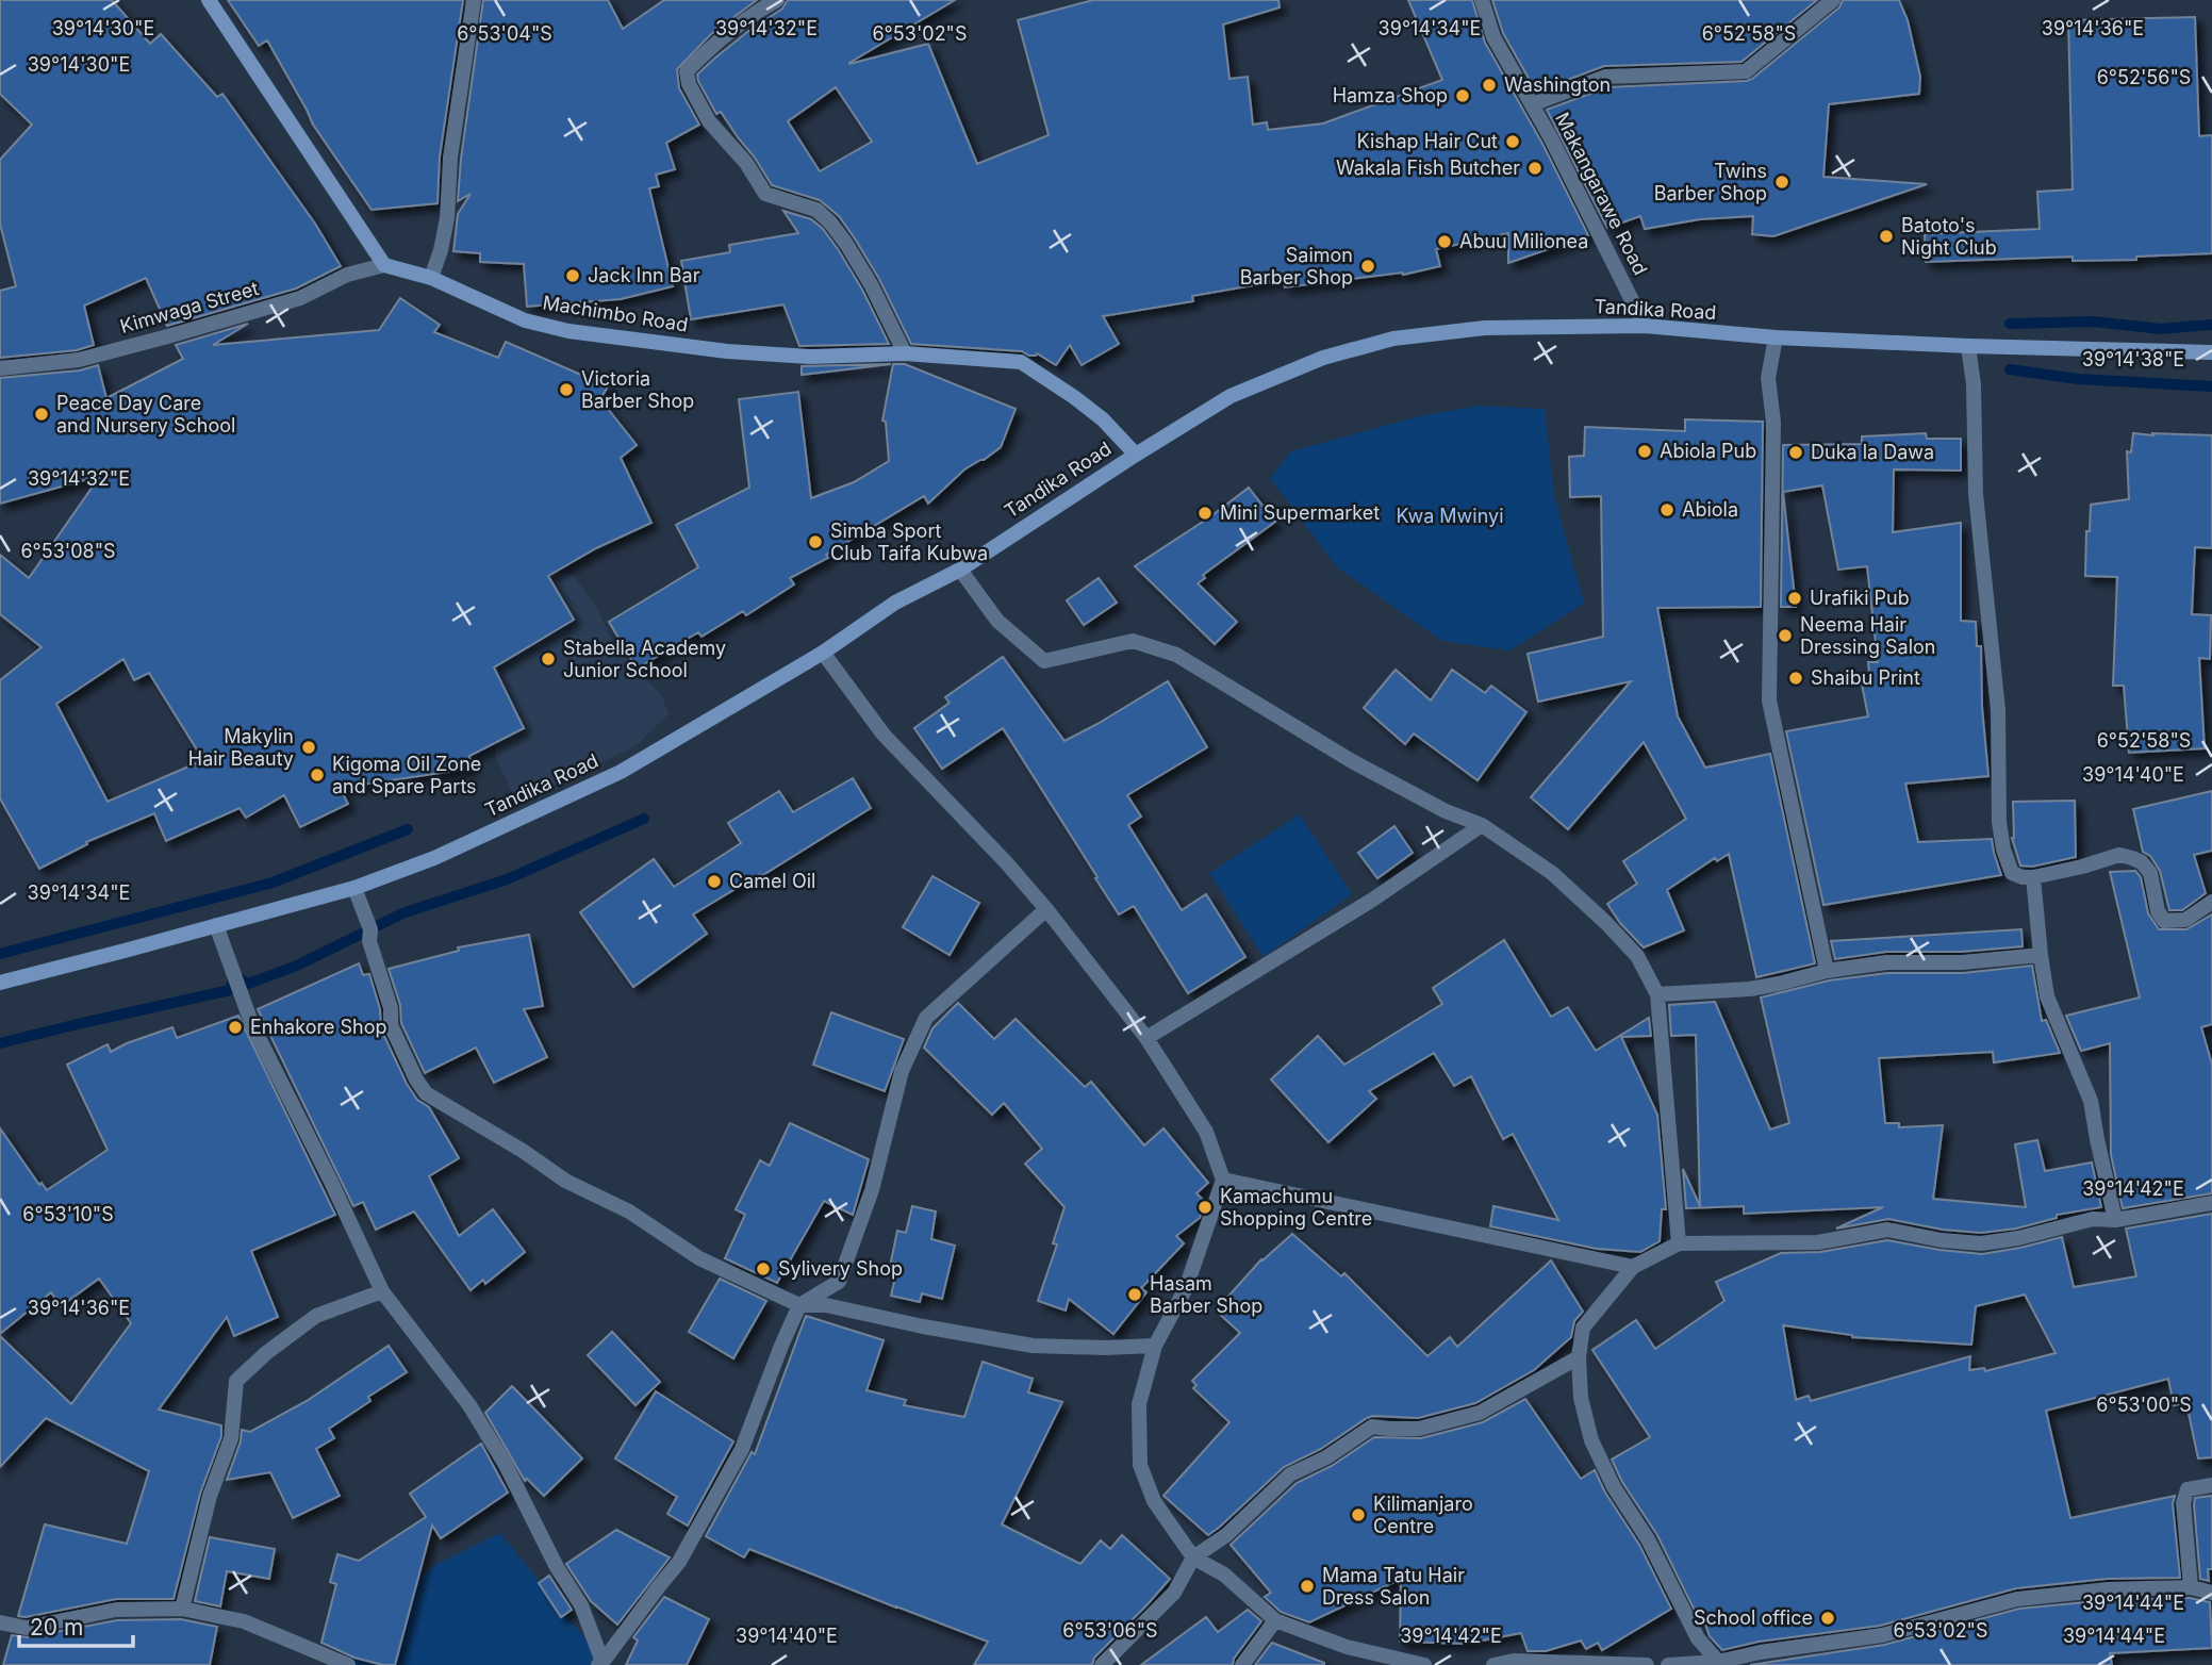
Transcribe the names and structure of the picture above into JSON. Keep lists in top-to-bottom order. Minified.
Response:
{"streets":{"street":["Makangarawe Road","Kimwaga Street","Tandika Road","Machimbo Road"]},"crossings":[["Makangarawe Road","Tandika Road"],["Kimwaga Street","Machimbo Road"],["Tandika Road","Machimbo Road"]],"parks":["Kwa Mwinyi"],"places":["Washington","Hamza Shop","Kishap Hair Cut","Wakala Fish Butcher","Twins Barber Shop","Batoto's Night Club","Abuu Milionea","Saimon Barber Shop","Jack Inn Bar","Victoria Barber Shop","Peace Day Care and Nursery School","Abiola Pub","Duka la Dawa","Abiola","Mini Supermarket","Simba Sport Club Taifa Kubwa","Urafiki Pub","Neema Hair Dressing Salon","Stabella Academy Junior School","Shaibu Print","Makylin Hair Beauty","Kigoma Oil Zone and Spare Parts","Camel Oil","Enhakore Shop","Kamachumu Shopping Centre","Sylivery Shop","Hasam Barber Shop","Kilimanjaro Centre","Mama Tatu Hair Dress Salon","School office"],"scale_bar":"20 m","coordinates":["39°14'30\"E","39°14'32\"E","39°14'34\"E","39°14'36\"E","6°53'04\"S","6°53'02\"S","6°52'58\"S","6°52'56\"S","39°14'38\"E","6°53'08\"S","39°14'40\"E","39°14'42\"E","6°53'10\"S","6°53'00\"S","39°14'44\"E","6°53'06\"S"]}
